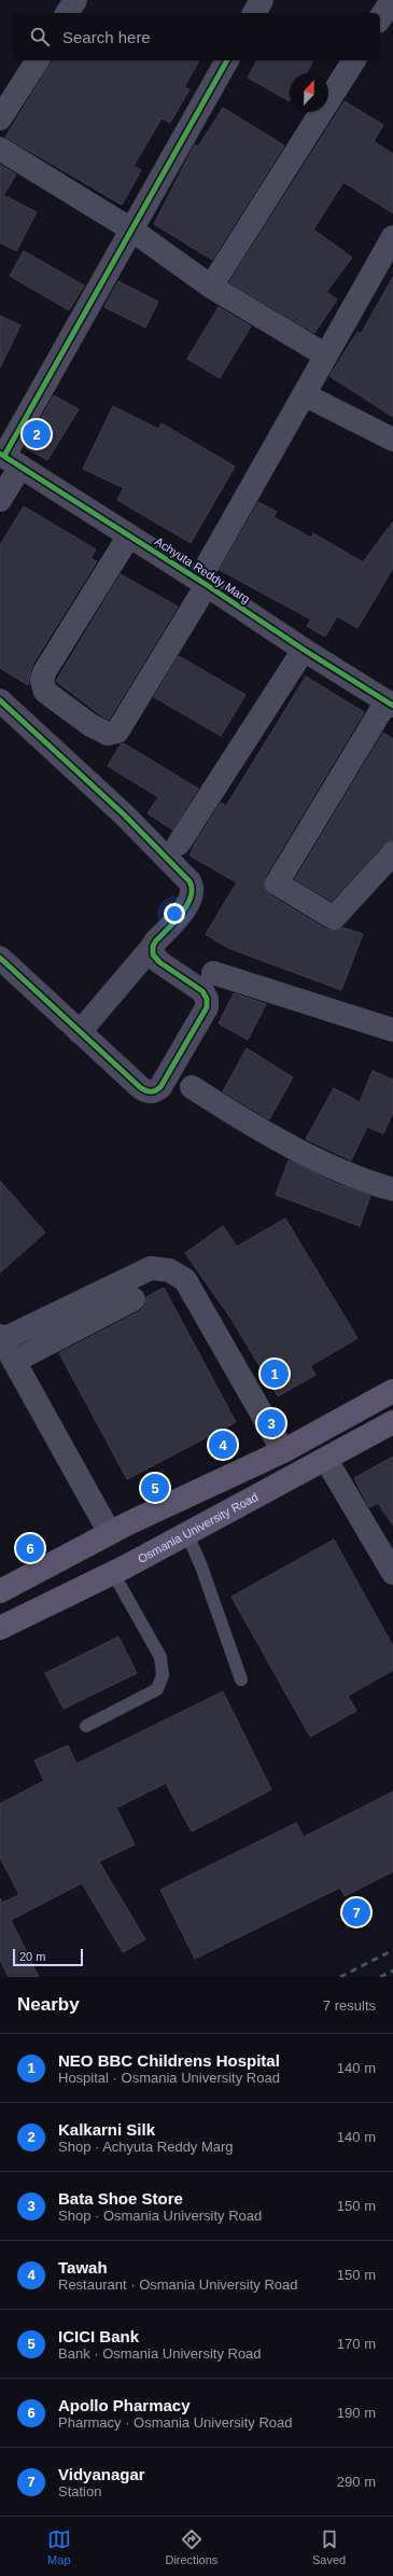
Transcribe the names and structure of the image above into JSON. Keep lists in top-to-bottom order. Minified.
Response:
{"streets":{"main road":["Osmania University Road"],"street":["Achyuta Reddy Marg"]},"scale_bar":"20 m","north":"top","page":{"search":"Search here","pins":["2","1","3","4","5","6","7"],"scale":"20 m","heading":["Nearby","7 results"],"list":[{"mark":"1","name":"NEO BBC Childrens Hospital","note":"Hospital · Osmania University Road","value":"140 m"},{"mark":"2","name":"Kalkarni Silk","note":"Shop · Achyuta Reddy Marg","value":"140 m"},{"mark":"3","name":"Bata Shoe Store","note":"Shop · Osmania University Road","value":"150 m"},{"mark":"4","name":"Tawah","note":"Restaurant · Osmania University Road","value":"150 m"},{"mark":"5","name":"ICICI Bank","note":"Bank · Osmania University Road","value":"170 m"},{"mark":"6","name":"Apollo Pharmacy","note":"Pharmacy · Osmania University Road","value":"190 m"},{"mark":"7","name":"Vidyanagar","note":"Station","value":"290 m"}],"nav":["Map","Directions","Saved"]}}
